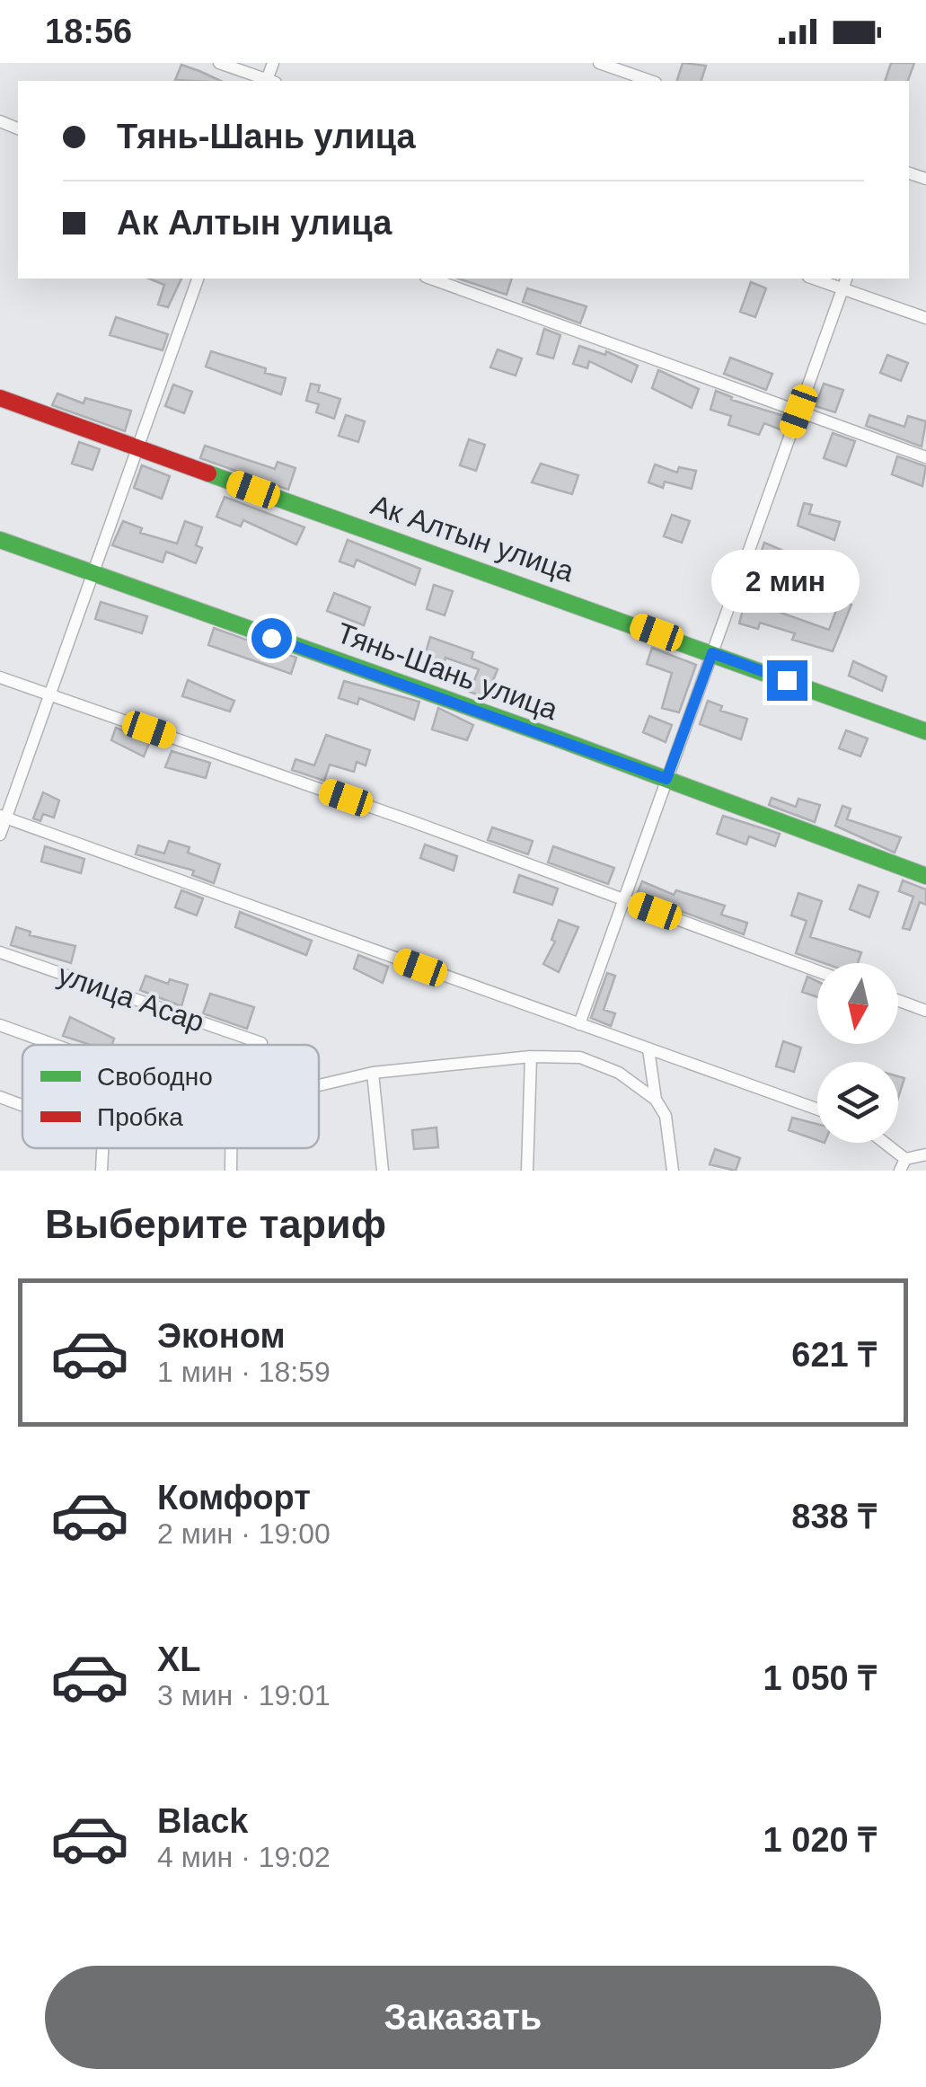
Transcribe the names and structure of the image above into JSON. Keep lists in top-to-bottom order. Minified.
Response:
{"streets":{"street":["Ак Алтын улица","Тянь-Шань улица","улица Асар"]},"legend":["Свободно","Пробка"],"north":"bottom","page":{"status":"18:56","banner":["Тянь-Шань улица","Ак Алтын улица"],"bubble":"2 мин","heading":"Выберите тариф","list":[{"name":"Эконом","note":"1 мин · 18:59","value":"621 ₸"},{"name":"Комфорт","note":"2 мин · 19:00","value":"838 ₸"},{"name":"XL","note":"3 мин · 19:01","value":"1 050 ₸"},{"name":"Black","note":"4 мин · 19:02","value":"1 020 ₸"}],"buttons":"Заказать"}}
